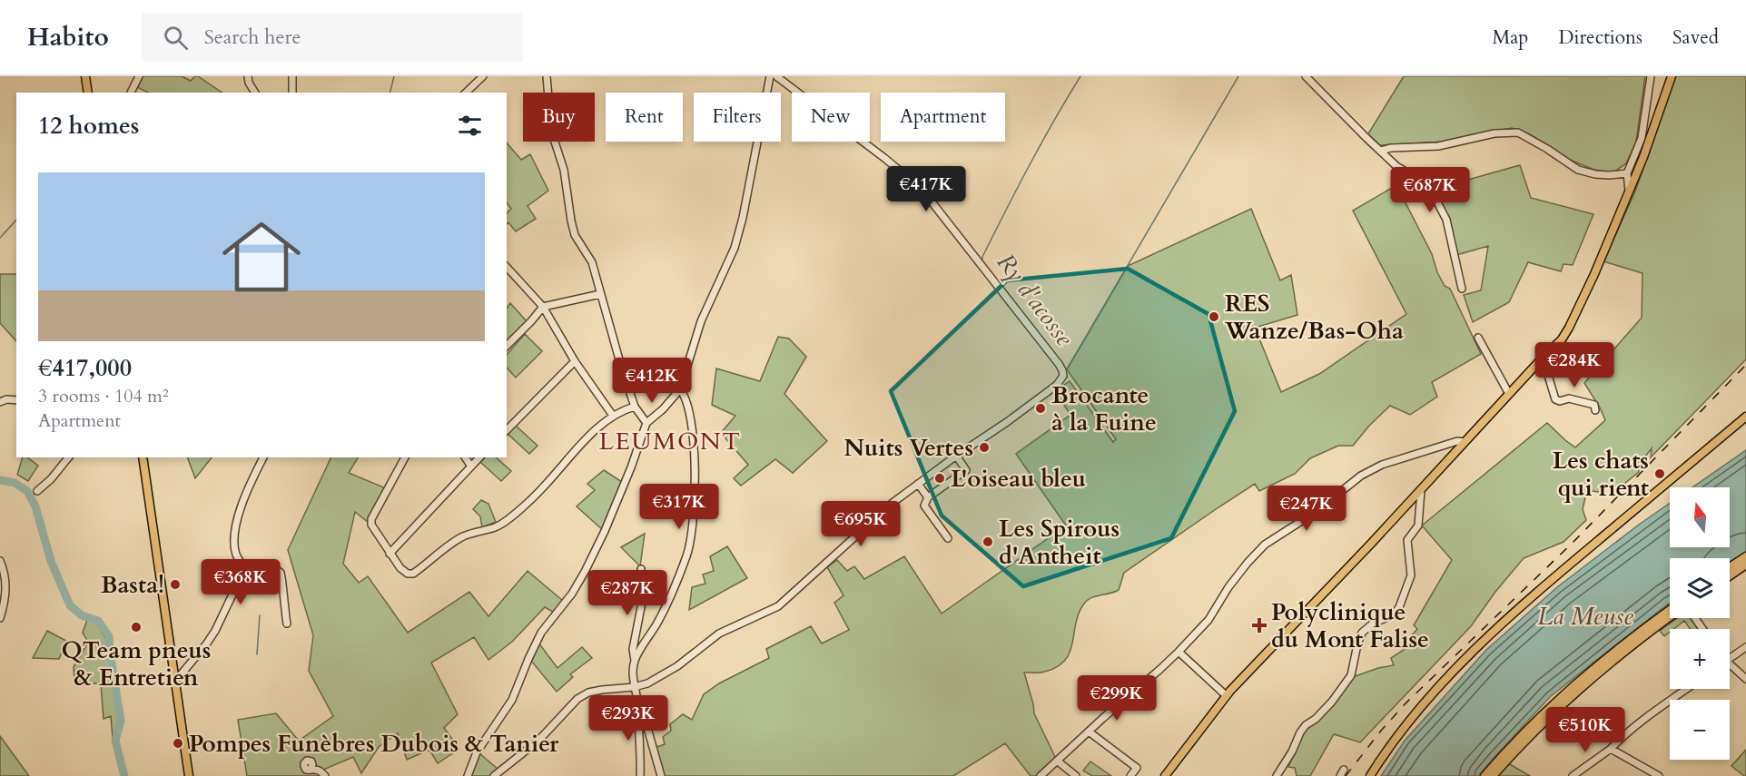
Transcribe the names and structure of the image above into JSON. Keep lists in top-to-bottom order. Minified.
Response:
{"districts":["LEUMONT"],"water":["Ry d'acosse","La Meuse"],"places":{"other":["RES Wanze/Bas-Oha","Brocante à la Fuine","Nuits Vertes","Les chats qui rient","L'oiseau bleu","Les Spirous d'Antheit","Basta!","QTeam pneus & Entretien","Pompes Funèbres Dubois & Tanier"],"health":["Polyclinique du Mont Falise"]},"north":"top","page":{"header":"Habito","search":"Search here","nav":["Map","Directions","Saved"],"chip":["Buy","Rent","Filters","New","Apartment"],"heading":"12 homes","list":[{"name":"€417,000","note":"3 rooms · 104 m² · Apartment"}],"price":["€417K","€687K","€284K","€412K","€317K","€247K","€695K","€368K","€287K","€299K","€293K","€510K"],"map_buttons":["+","−"]}}
